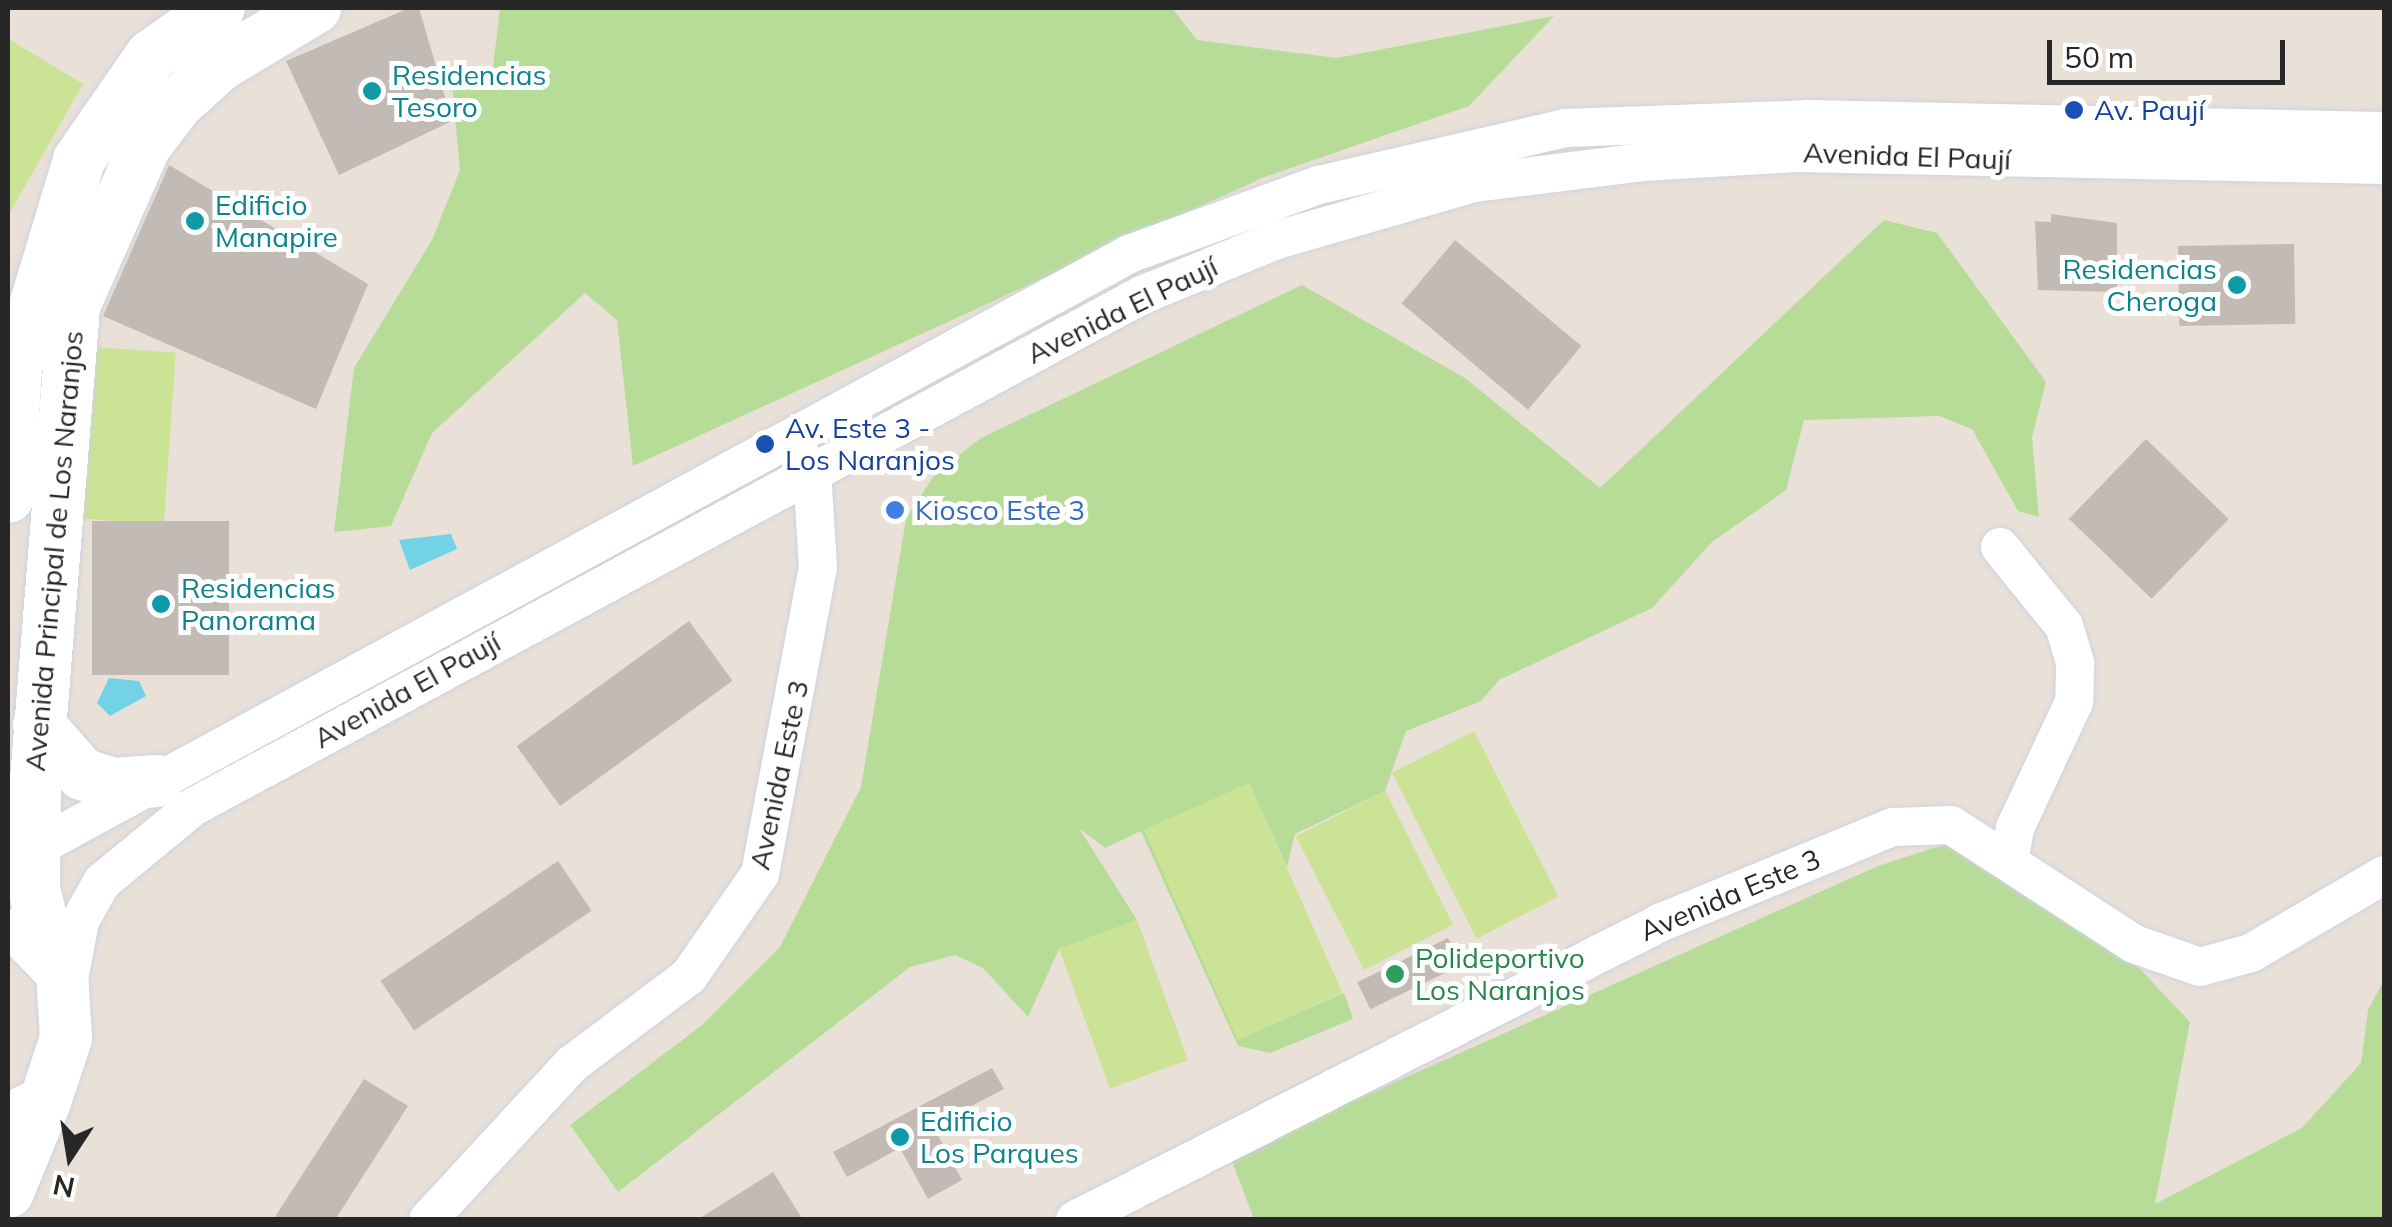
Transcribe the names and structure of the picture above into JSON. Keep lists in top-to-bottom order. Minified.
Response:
{"streets":{"main road":["Avenida Principal de Los Naranjos"],"street":["Avenida El Paují","Avenida Este 3"]},"crossings":[["Avenida El Paují","Avenida Principal de Los Naranjos"],["Avenida El Paují","Avenida Este 3"]],"places":["Residencias Tesoro","Av. Paují","Edificio Manapire","Residencias Cheroga","Av. Este 3 - Los Naranjos","Kiosco Este 3","Residencias Panorama","Polideportivo Los Naranjos","Edificio Los Parques"],"scale_bar":"50 m","north":"bottom"}
